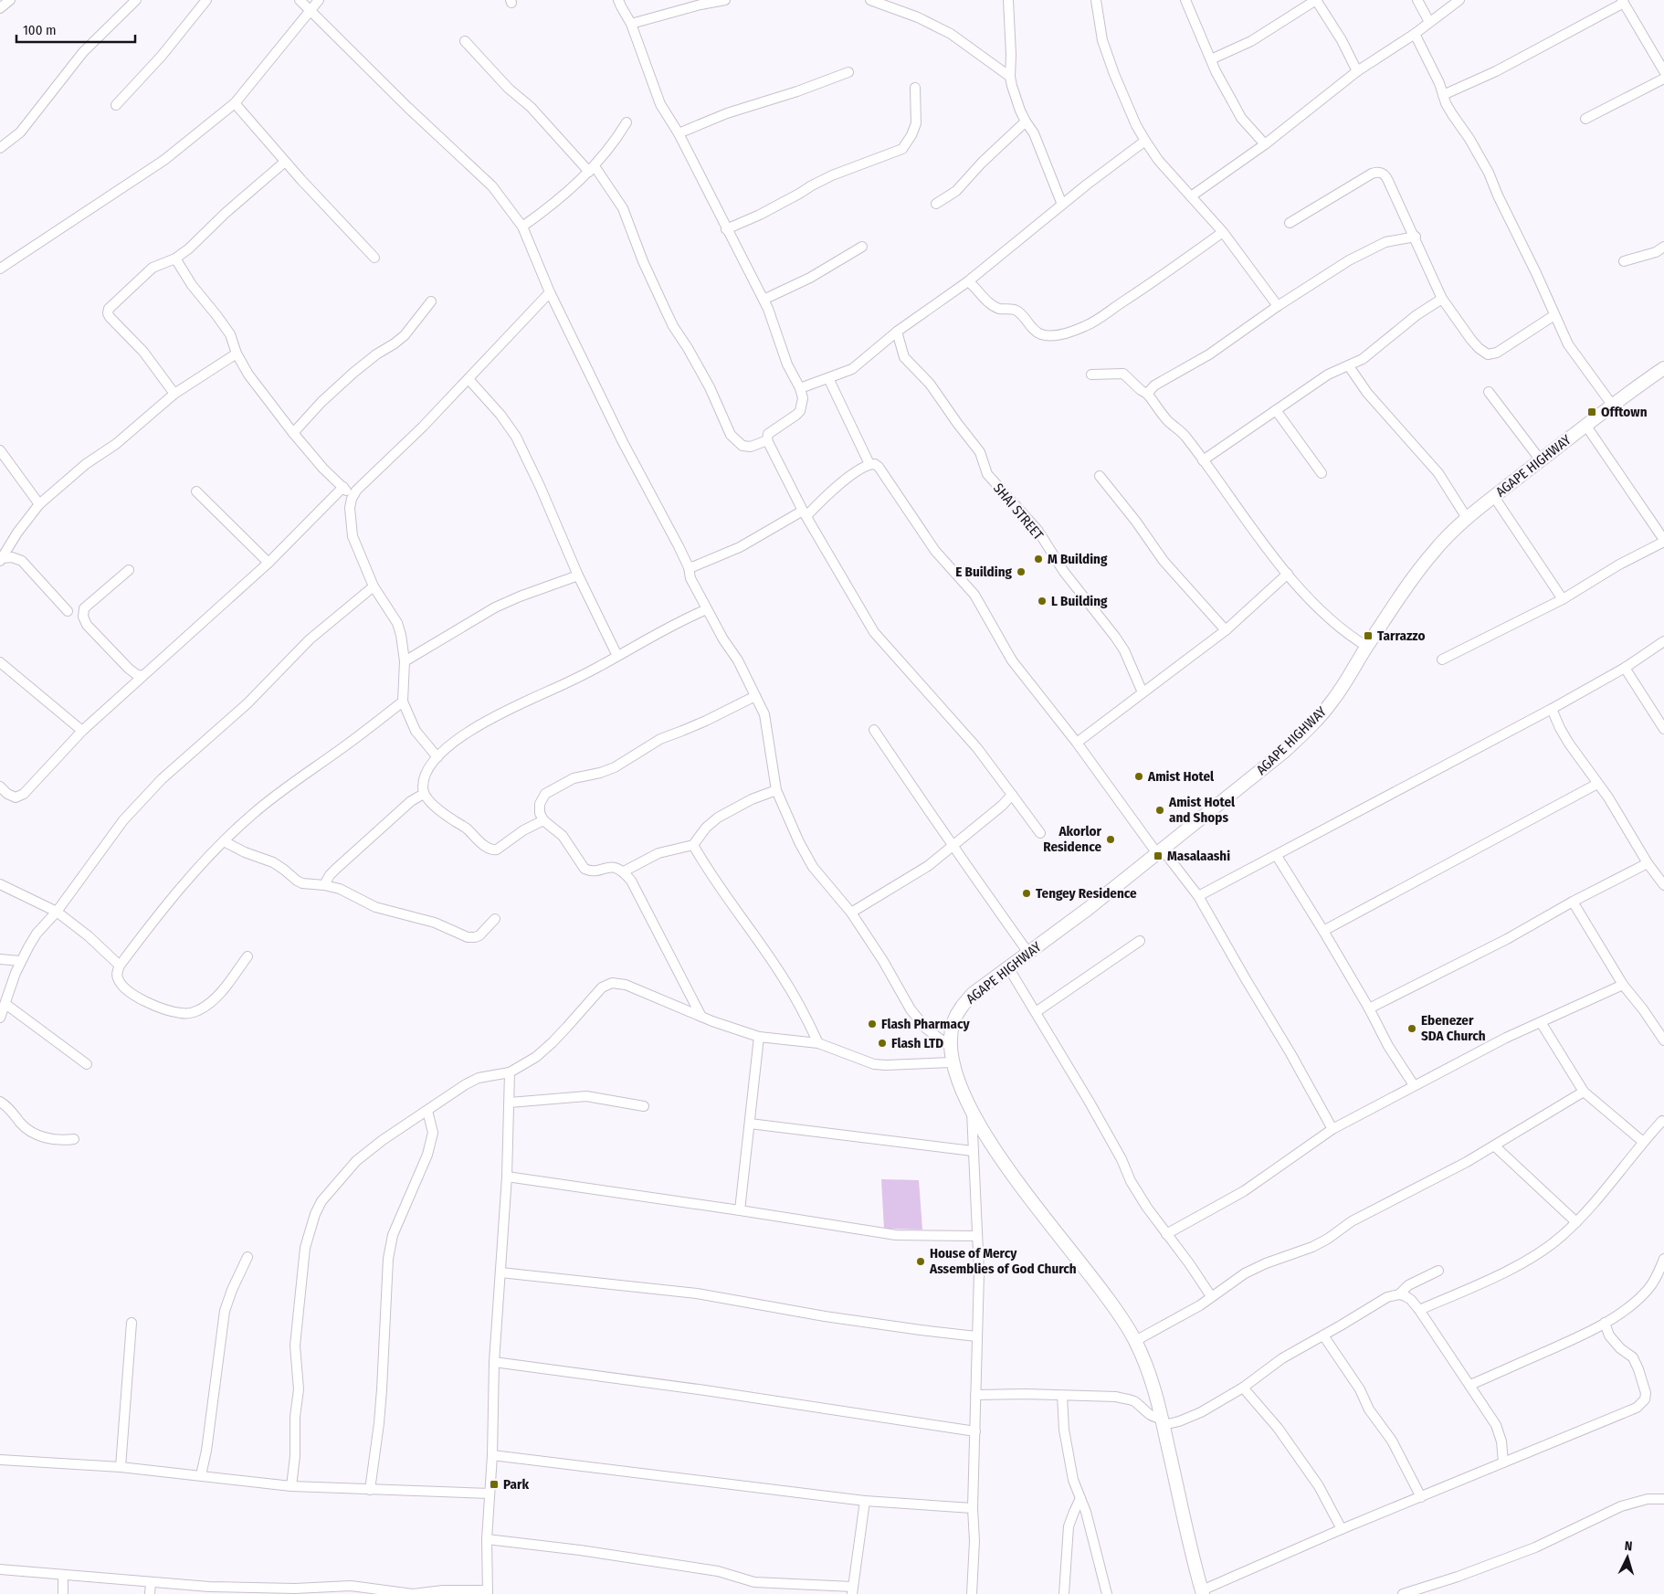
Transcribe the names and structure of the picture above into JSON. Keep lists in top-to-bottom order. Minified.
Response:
{"streets":{"street":["AGAPE HIGHWAY","SHAI STREET"]},"places":{"transit":["Offtown","Tarrazzo","Masalaashi","Park"],"other":["M Building","E Building","L Building","Amist Hotel","Amist Hotel and Shops","Akorlor Residence","Tengey Residence","Flash Pharmacy","Ebenezer SDA Church","Flash LTD","House of Mercy Assemblies of God Church"]},"scale_bar":"100 m","north":"top"}
